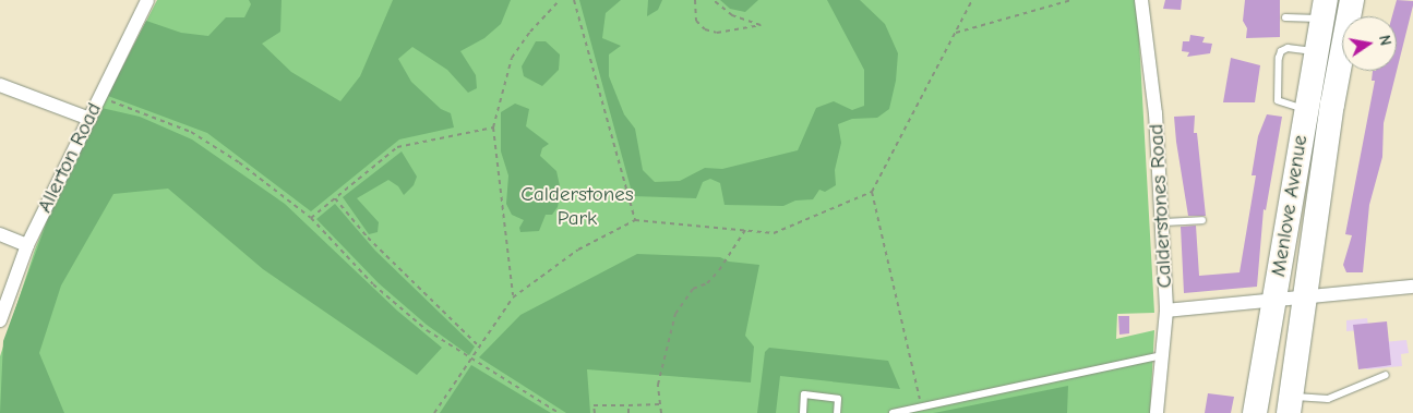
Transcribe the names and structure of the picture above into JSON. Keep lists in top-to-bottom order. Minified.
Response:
{"streets":{"highway":["Menlove Avenue"],"street":["Allerton Road","Calderstones Road"]},"parks":["Calderstones Park"],"north":"right"}
